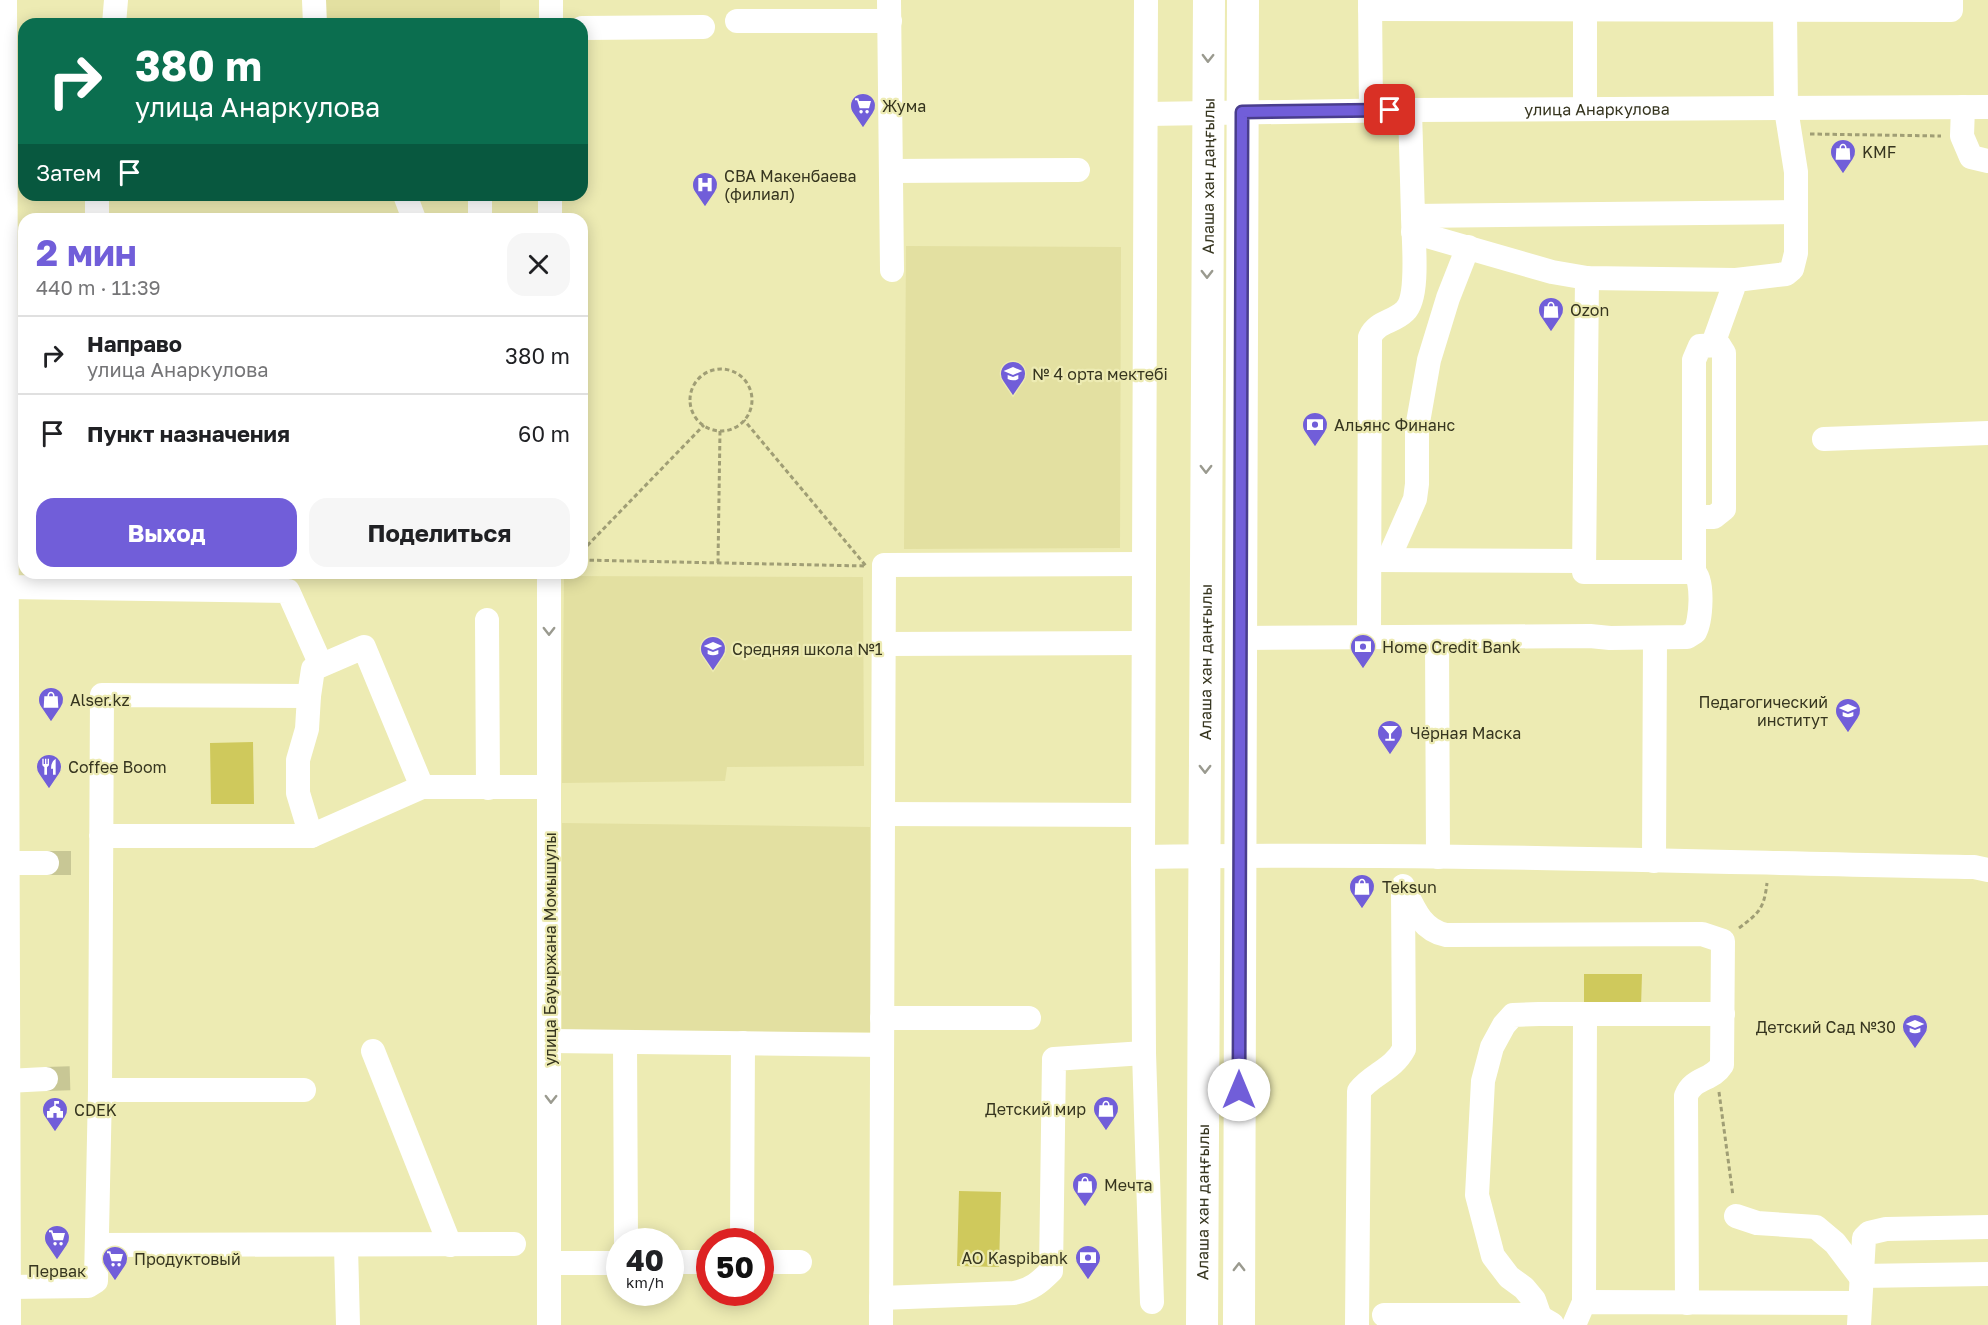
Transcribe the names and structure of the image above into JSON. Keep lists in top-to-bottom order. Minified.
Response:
{"streets":{"main road":["Алаша хан даңғылы"],"street":["улица Анаркулова","улица Бауыржана Момышулы"]},"crossings":[["улица Анаркулова","Алаша хан даңғылы"]],"places":{"supermarket":["Жума","Первак","Продуктовый"],"shop":["KMF","Ozon","Alser.kz","Teksun","Детский мир","Мечта"],"hospital":["СВА Макенбаева (филиал)"],"school or university":["№ 4 орта мектебі","Средняя школа №1","Педагогический институт","Детский Сад №30"],"bank":["Альянс Финанс","Home Credit Bank","AO Kaspibank"],"bar":["Чёрная Маска"],"restaurant":["Coffee Boom"],"public building":["CDEK"]},"page":{"turn":["380 m","улица Анаркулова"],"then":"Затем","heading":["2 мин","440 m · 11:39"],"list":[{"name":"Направо","note":"улица Анаркулова","value":"380 m"},{"name":"Пункт назначения","value":"60 m"}],"buttons":["Выход","Поделиться"],"speed":"40 km/h","limit":"50"}}
